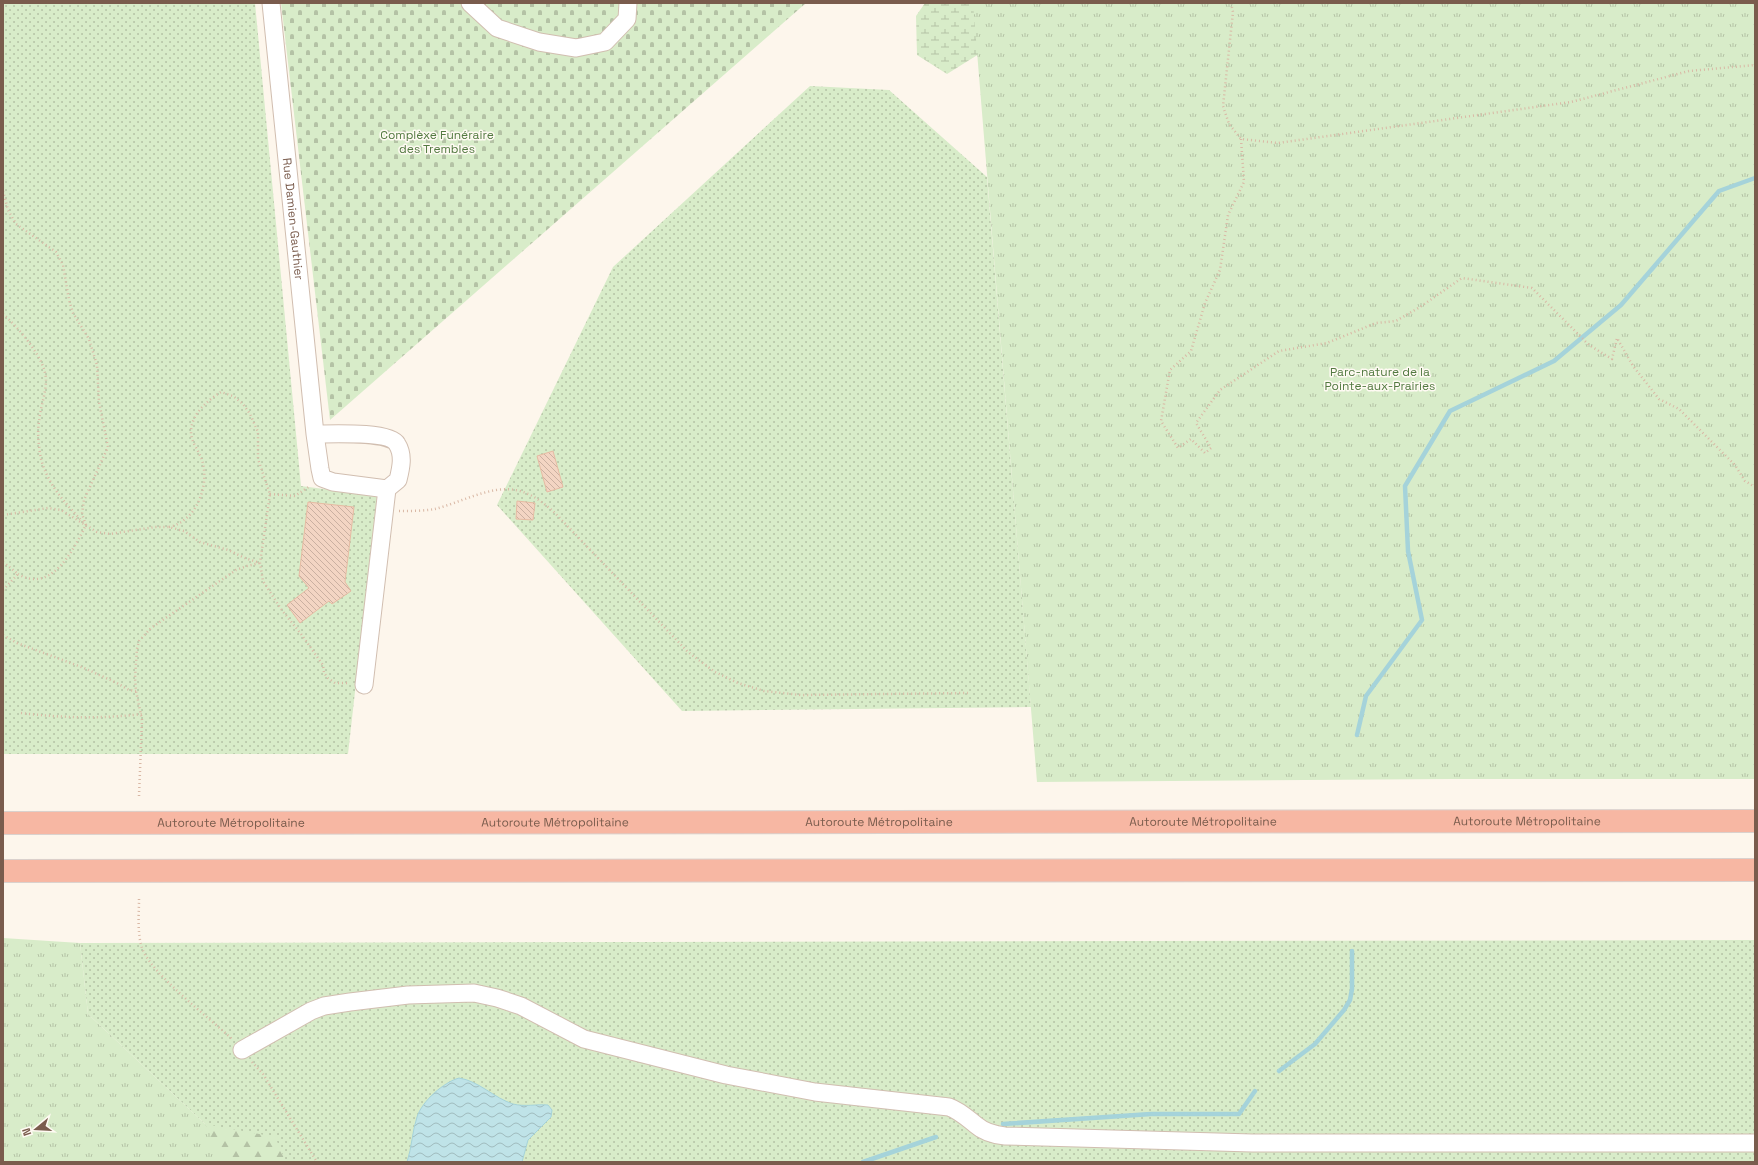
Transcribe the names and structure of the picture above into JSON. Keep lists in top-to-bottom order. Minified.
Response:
{"streets":{"highway":["Autoroute Métropolitaine"],"street":["Rue Damien-Gauthier"]},"parks":["Complèxe Funéraire des Trembles","Parc-nature de la Pointe-aux-Prairies"],"north":"left"}
